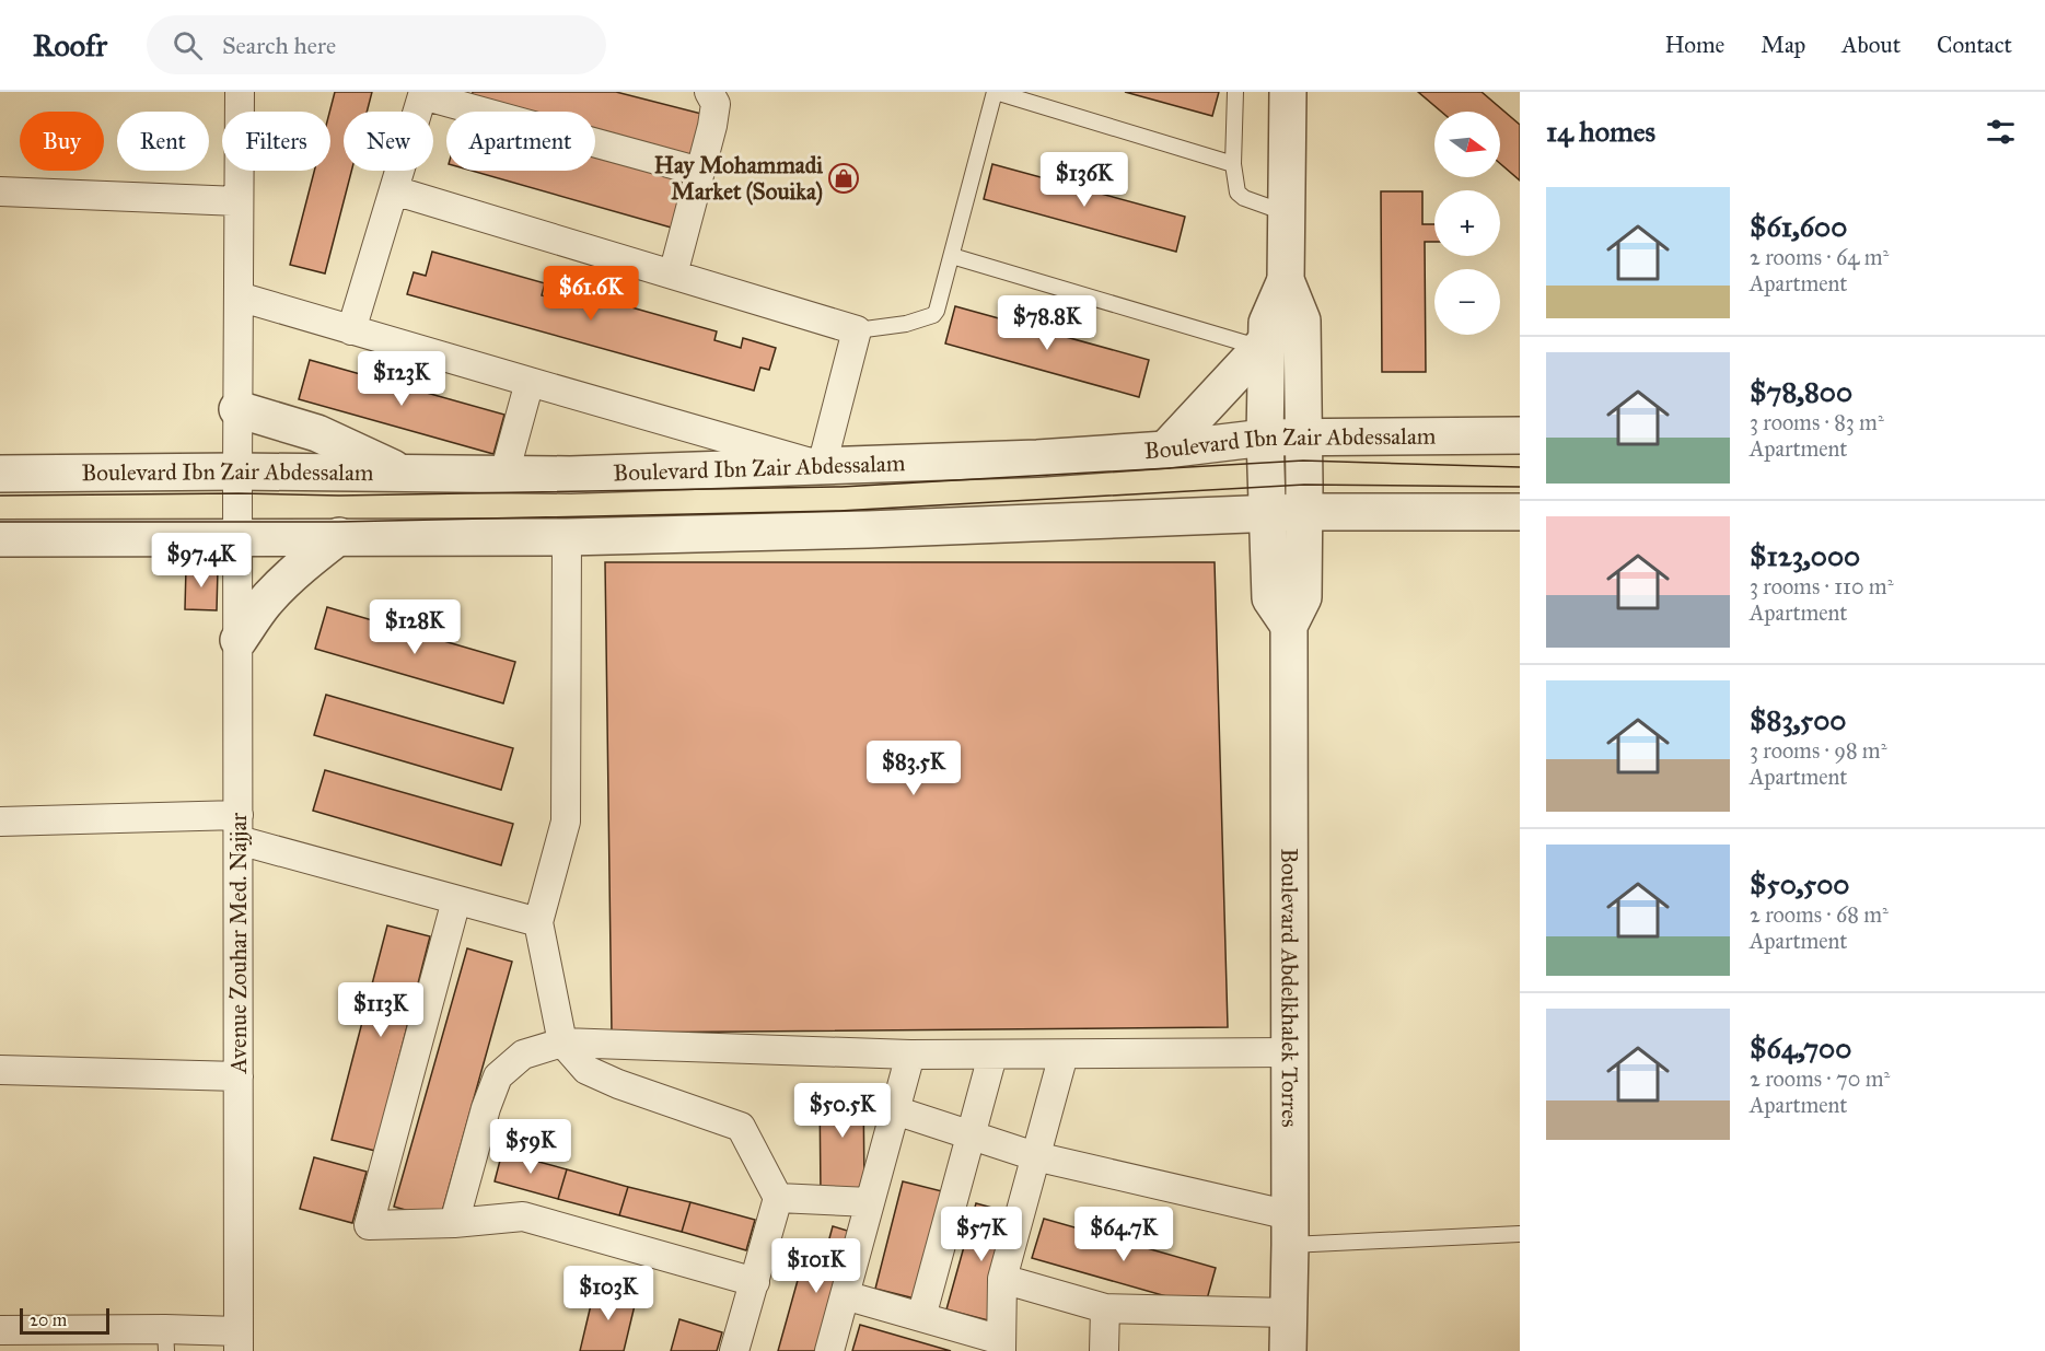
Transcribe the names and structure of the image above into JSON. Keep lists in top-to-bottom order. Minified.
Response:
{"streets":{"street":["Boulevard Ibn Zair Abdessalam","Avenue Zouhar Med. Najjar","Boulevard Abdelkhalek Torres"]},"crossings":[["Boulevard Ibn Zair Abdessalam","Avenue Zouhar Med. Najjar"],["Boulevard Ibn Zair Abdessalam","Boulevard Abdelkhalek Torres"]],"places":{"shop":["Hay Mohammadi Market (Souika)"]},"scale_bar":"20 m","north":"right","page":{"header":"Roofr","search":"Search here","nav":["Home","Map","About","Contact"],"heading":"14 homes","map_buttons":["+","−"],"chip":["Buy","Rent","Filters","New","Apartment"],"price":["$136K","$61.6K","$78.8K","$123K","$97.4K","$128K","$83.5K","$113K","$50.5K","$59K","$57K","$64.7K","$101K","$103K"],"list":[{"name":"$61,600","note":"2 rooms · 64 m² · Apartment"},{"name":"$78,800","note":"3 rooms · 83 m² · Apartment"},{"name":"$123,000","note":"3 rooms · 110 m² · Apartment"},{"name":"$83,500","note":"3 rooms · 98 m² · Apartment"},{"name":"$50,500","note":"2 rooms · 68 m² · Apartment"},{"name":"$64,700","note":"2 rooms · 70 m² · Apartment"}],"scale":"20 m"}}
